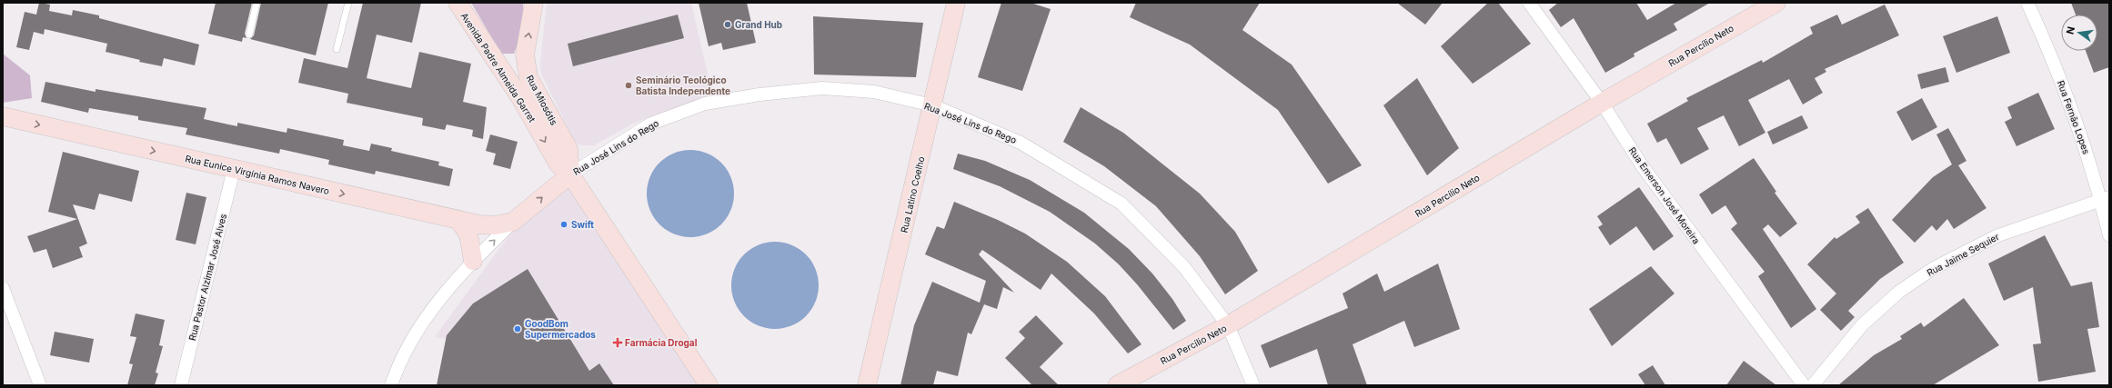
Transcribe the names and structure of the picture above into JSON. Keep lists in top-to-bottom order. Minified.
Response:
{"streets":{"main road":["Rua Percílio Neto","Avenida Padre Almeida Garret","Rua Miosótis","Rua José Lins do Rego","Rua Eunice Virgínia Ramos Navero","Rua Latino Coelho"],"street":["Rua Fernão Lopes","Rua Emerson José Moreira","Rua Jaime Sequier","Rua Pastor Alzimar José Alves"]},"crossings":[["Rua Percílio Neto","Rua José Lins do Rego"],["Rua Percílio Neto","Rua Emerson José Moreira"],["Avenida Padre Almeida Garret","Rua Miosótis"],["Avenida Padre Almeida Garret","Rua José Lins do Rego"],["Rua Miosótis","Rua José Lins do Rego"],["Rua Fernão Lopes","Rua Jaime Sequier"],["Rua José Lins do Rego","Rua Eunice Virgínia Ramos Navero"],["Rua José Lins do Rego","Rua Latino Coelho"],["Rua Eunice Virgínia Ramos Navero","Rua Pastor Alzimar José Alves"]],"one_way":["Rua Eunice Virgínia Ramos Navero"],"places":{"other":["Grand Hub","Seminário Teológico Batista Independente","Swift","GoodBom Supermercados"],"health":["Farmácia Drogal"]},"north":"left"}
